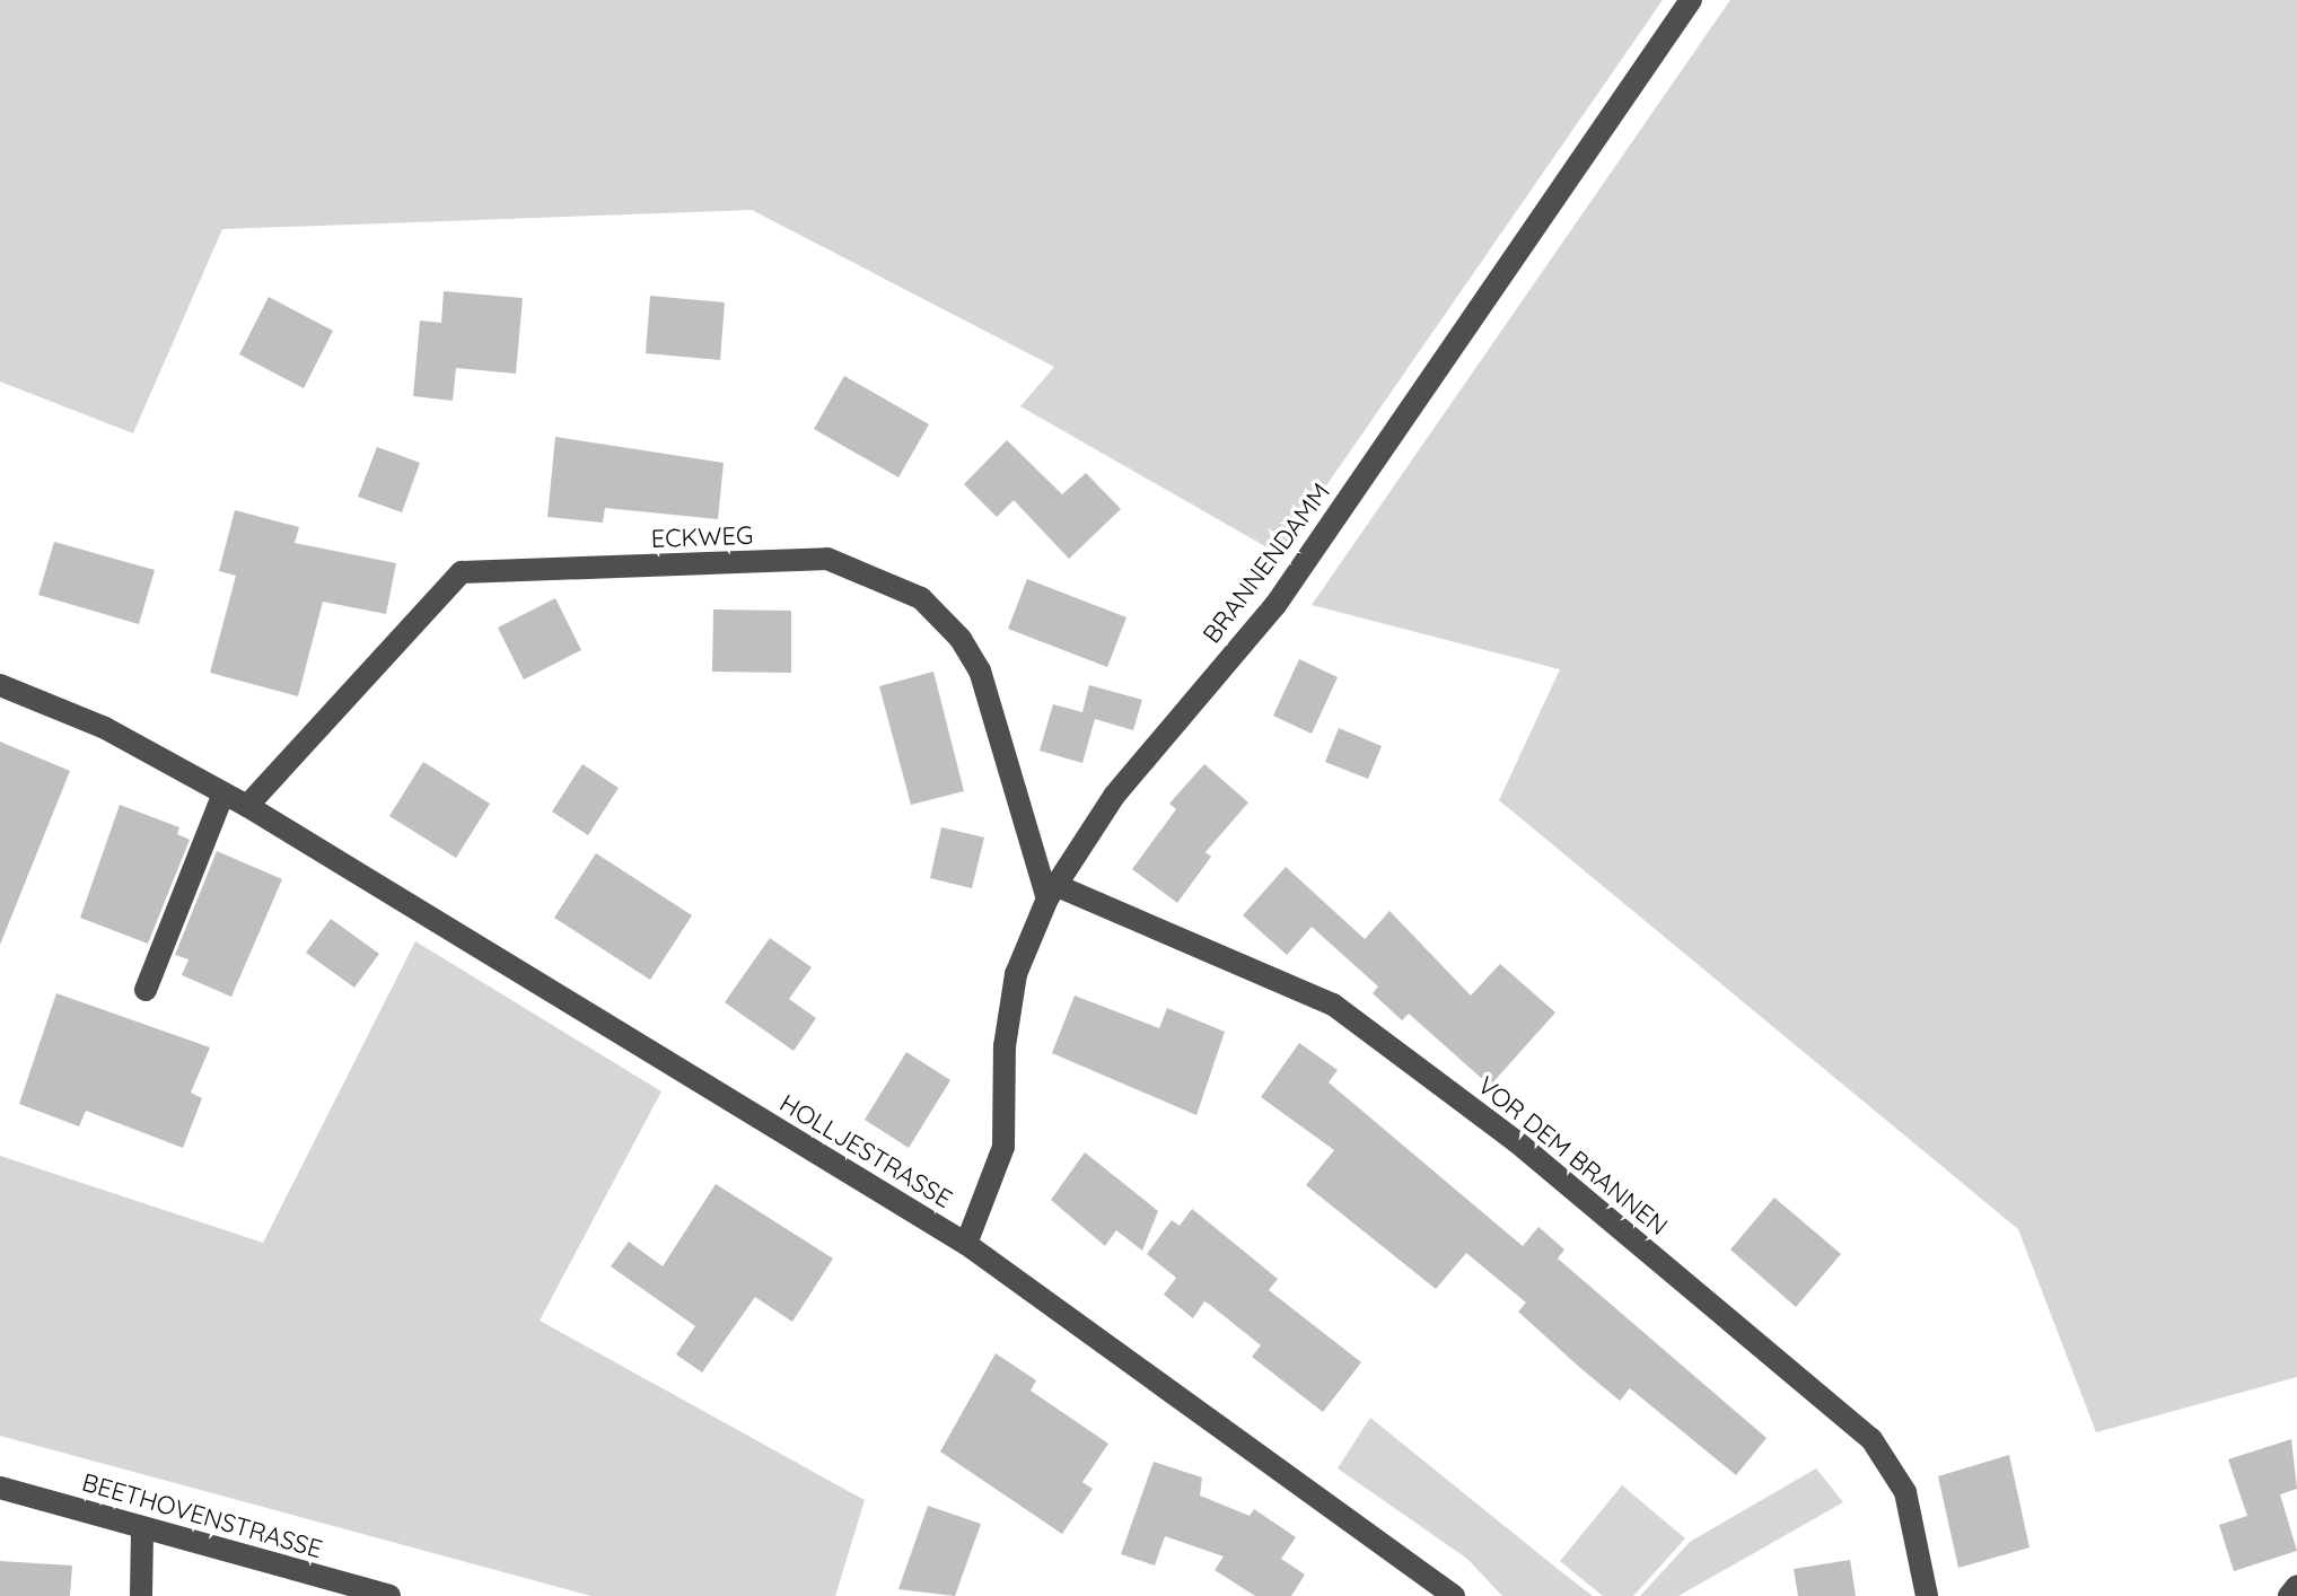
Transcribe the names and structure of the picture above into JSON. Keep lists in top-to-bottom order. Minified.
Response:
{"streets":{"street":["ECKWEG","BRANNENDAMM","HOLLJESTRASSE","VOR DEM BRANNEN","BEETHOVENSTRASSE"]},"crossings":[["ECKWEG","BRANNENDAMM"],["ECKWEG","HOLLJESTRASSE"],["ECKWEG","VOR DEM BRANNEN"],["BRANNENDAMM","HOLLJESTRASSE"],["BRANNENDAMM","VOR DEM BRANNEN"]]}
